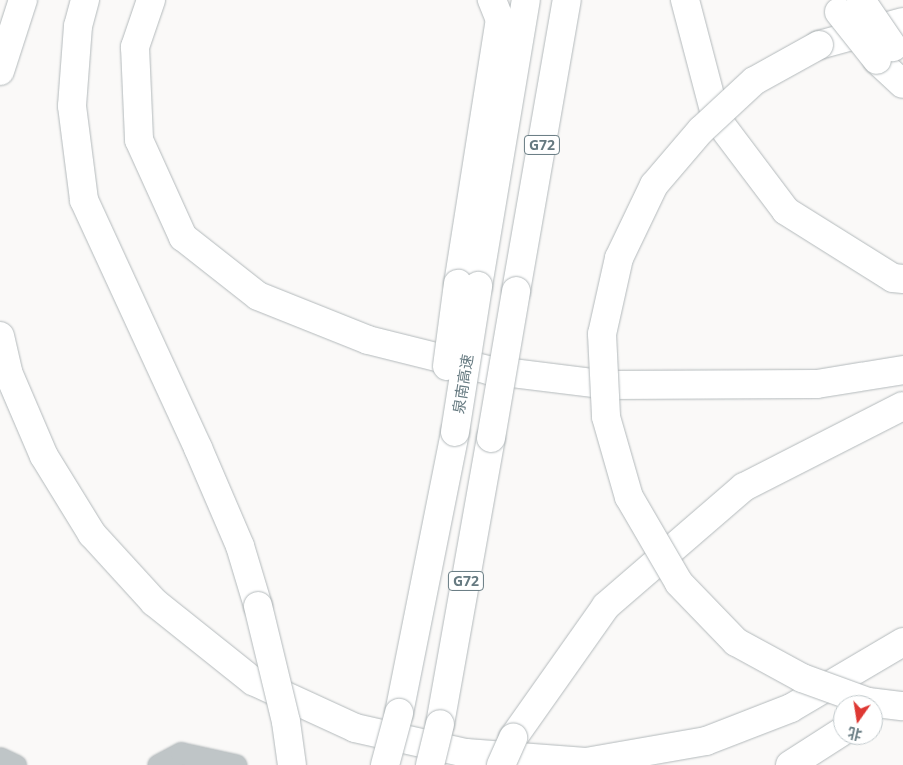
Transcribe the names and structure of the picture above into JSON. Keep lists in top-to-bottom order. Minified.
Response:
{"streets":{"highway":["G72","泉南高速"]},"north":"bottom"}
